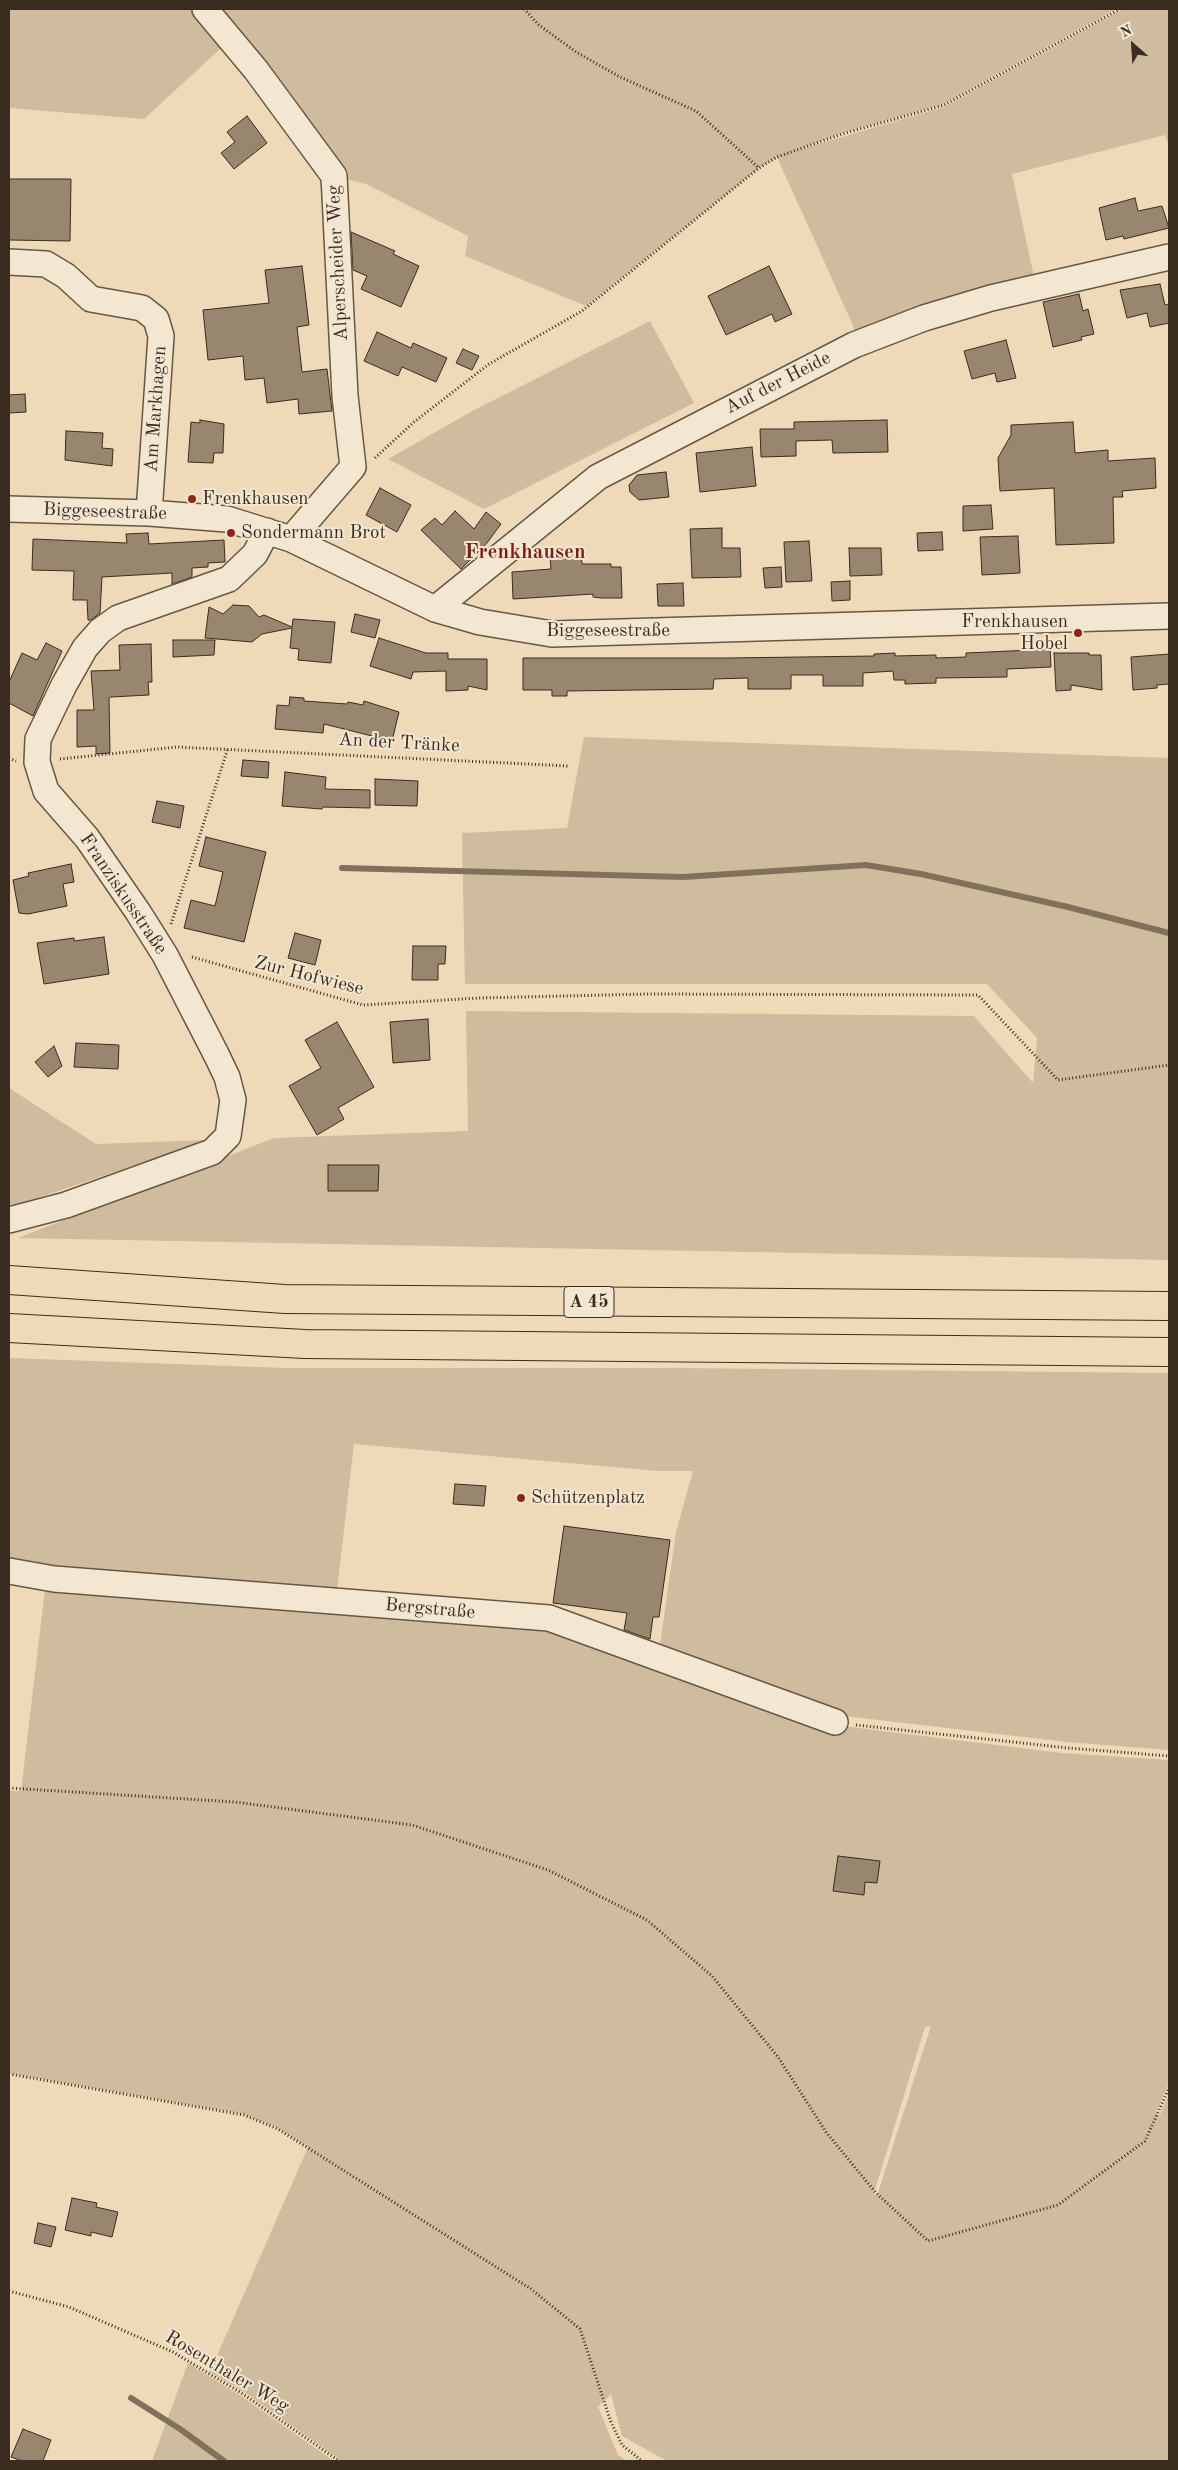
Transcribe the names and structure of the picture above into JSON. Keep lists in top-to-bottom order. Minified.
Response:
{"streets":{"highway":["A 45"],"street":["Alperscheider Weg","Auf der Heide","Am Markhagen","Biggeseestraße","Franziskusstraße","Bergstraße"],"path":["An der Tränke","Zur Hofwiese","Rosenthaler Weg"]},"crossings":[["Auf der Heide","Biggeseestraße"],["Am Markhagen","Biggeseestraße"],["Biggeseestraße","Franziskusstraße"],["An der Tränke","Franziskusstraße"],["Franziskusstraße","Zur Hofwiese"]],"districts":["Frenkhausen"],"places":["Frenkhausen","Sondermann Brot","Frenkhausen Hobel","Schützenplatz"],"north":"top left"}
